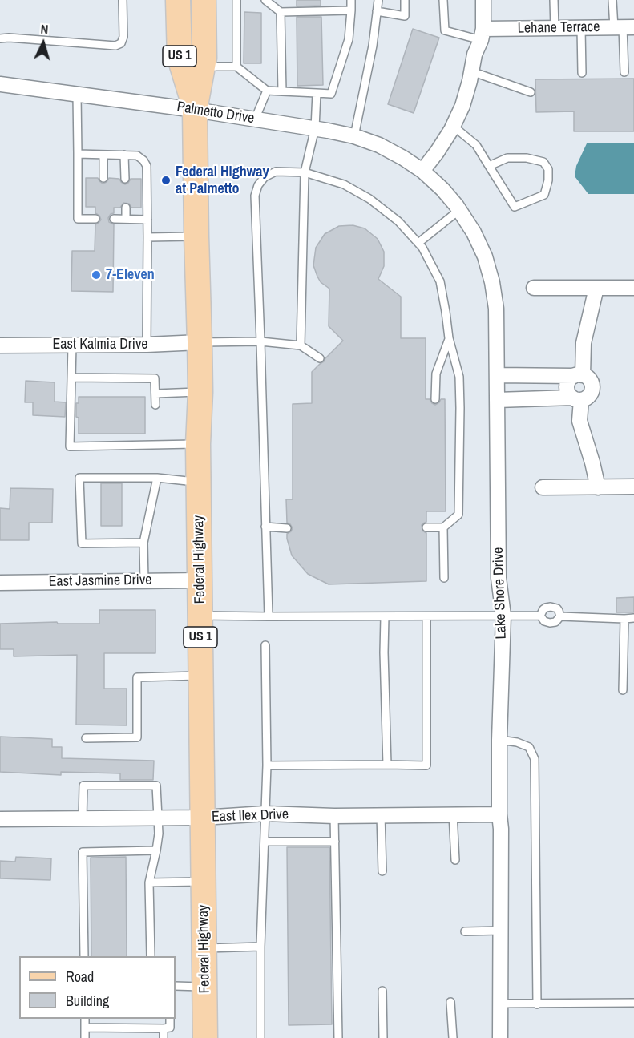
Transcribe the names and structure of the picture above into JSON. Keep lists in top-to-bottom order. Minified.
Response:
{"streets":{"main road":["US 1","Federal Highway"],"street":["Lehane Terrace","Palmetto Drive","East Kalmia Drive","East Jasmine Drive","Lake Shore Drive","East Ilex Drive"]},"crossings":[["Palmetto Drive","Federal Highway"],["Palmetto Drive","Lake Shore Drive"],["East Kalmia Drive","Federal Highway"],["Federal Highway","East Jasmine Drive"],["Federal Highway","East Ilex Drive"],["Lake Shore Drive","East Ilex Drive"]],"places":["Federal Highway at Palmetto","7-Eleven"],"legend":["Road","Building"],"north":"top"}
